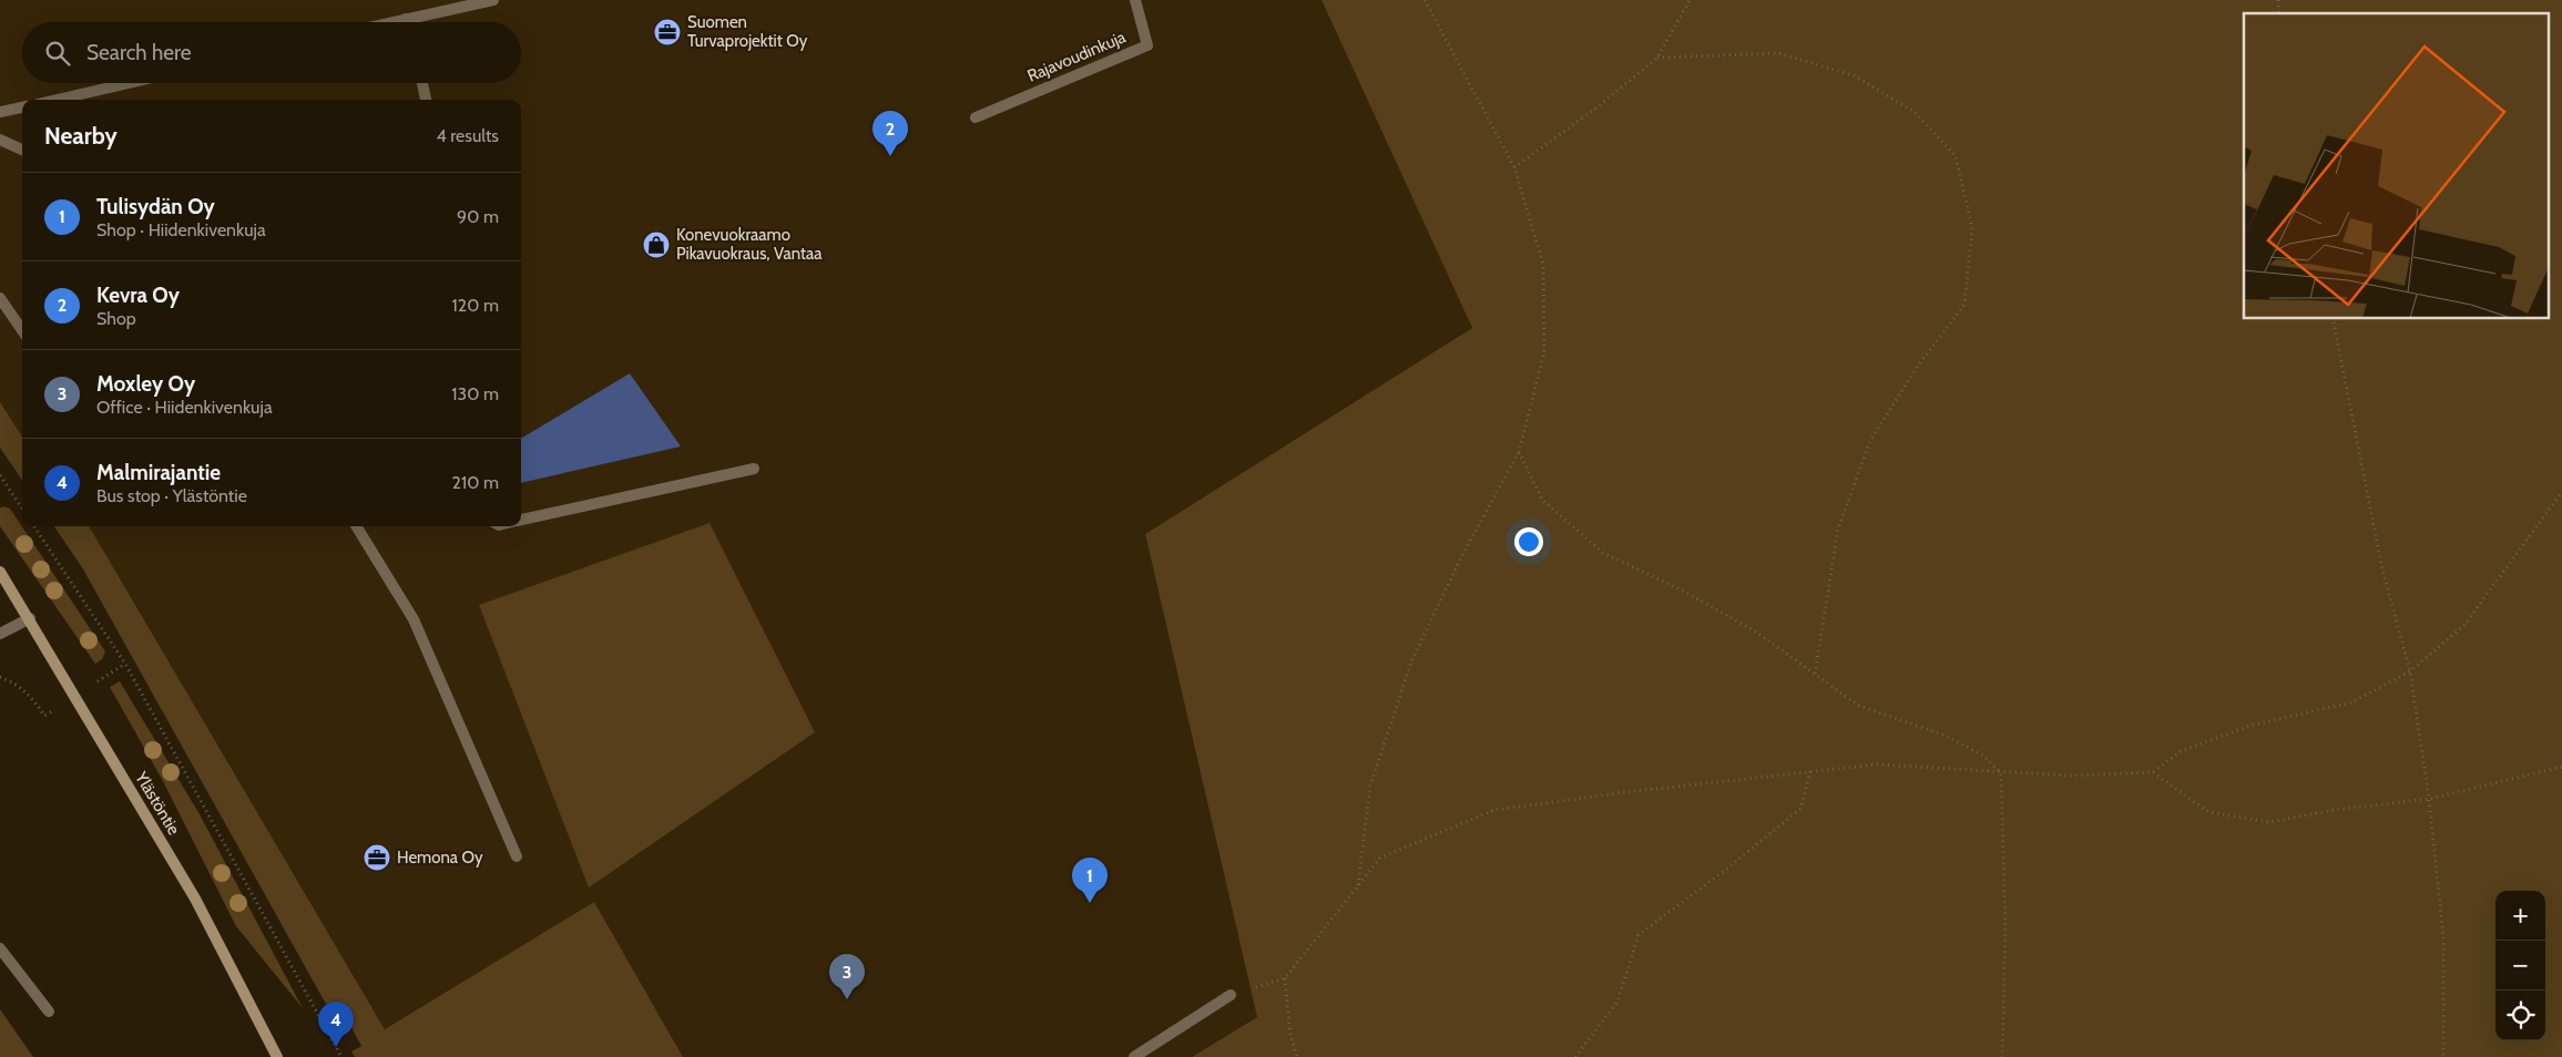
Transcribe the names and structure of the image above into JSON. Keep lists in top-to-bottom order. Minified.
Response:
{"streets":{"main road":["Ylästöntie"],"street":["Rajavoudinkuja"]},"places":{"office":["Suomen Turvaprojektit Oy","Hemona Oy"],"shop":["Konevuokraamo Pikavuokraus, Vantaa"]},"page":{"search":"Search here","heading":["Nearby","4 results"],"pins":["2","1","3","4"],"list":[{"mark":"1","name":"Tulisydän Oy","note":"Shop · Hiidenkivenkuja","value":"90 m"},{"mark":"2","name":"Kevra Oy","note":"Shop","value":"120 m"},{"mark":"3","name":"Moxley Oy","note":"Office · Hiidenkivenkuja","value":"130 m"},{"mark":"4","name":"Malmirajantie","note":"Bus stop · Ylästöntie","value":"210 m"}],"map_buttons":["+","−"]}}
